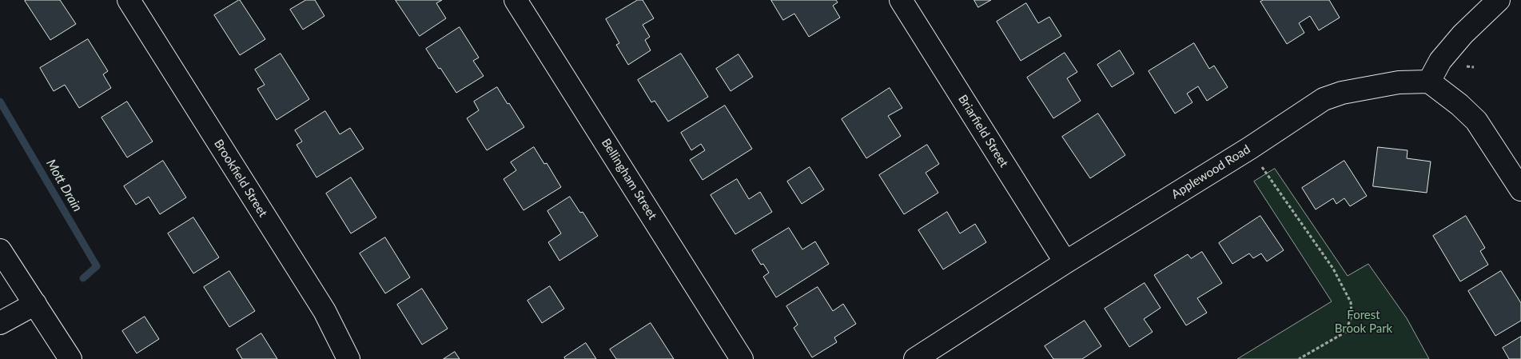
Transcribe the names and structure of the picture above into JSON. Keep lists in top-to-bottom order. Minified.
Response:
{"streets":{"street":["Briarfield Street","Applewood Road","Brookfield Street","Bellingham Street"]},"crossings":[["Briarfield Street","Applewood Road"]],"water":["Mott Drain"],"parks":["Forest Brook Park"]}
